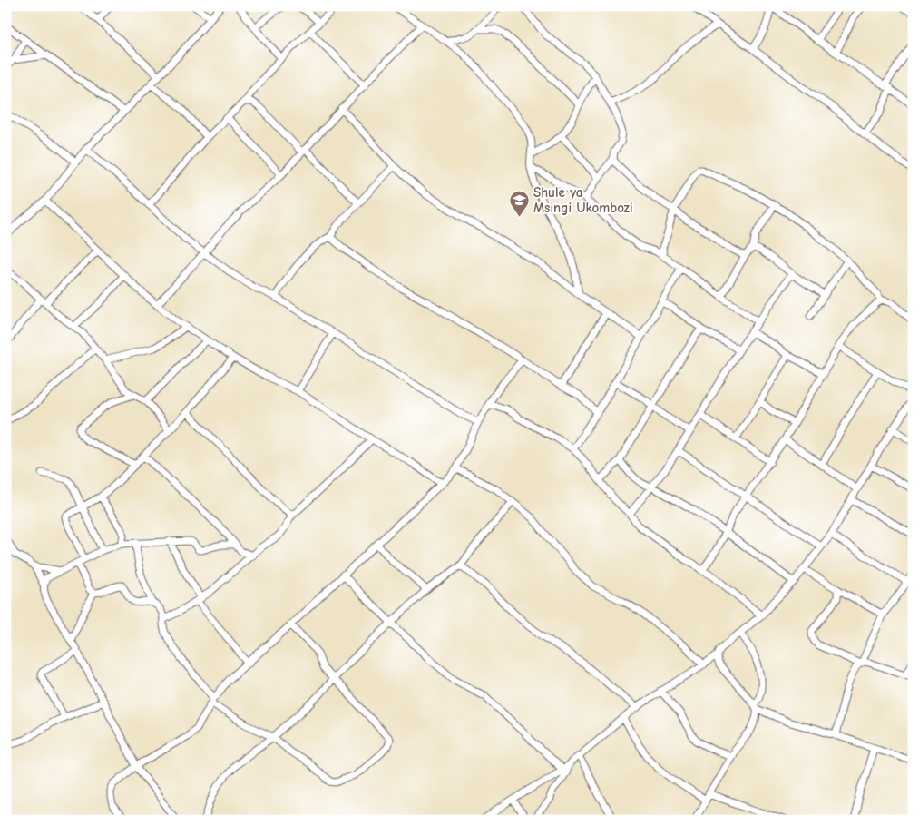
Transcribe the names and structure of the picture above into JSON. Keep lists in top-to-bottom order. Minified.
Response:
{"places":{"school or university":["Shule ya Msingi Ukombozi"]}}
